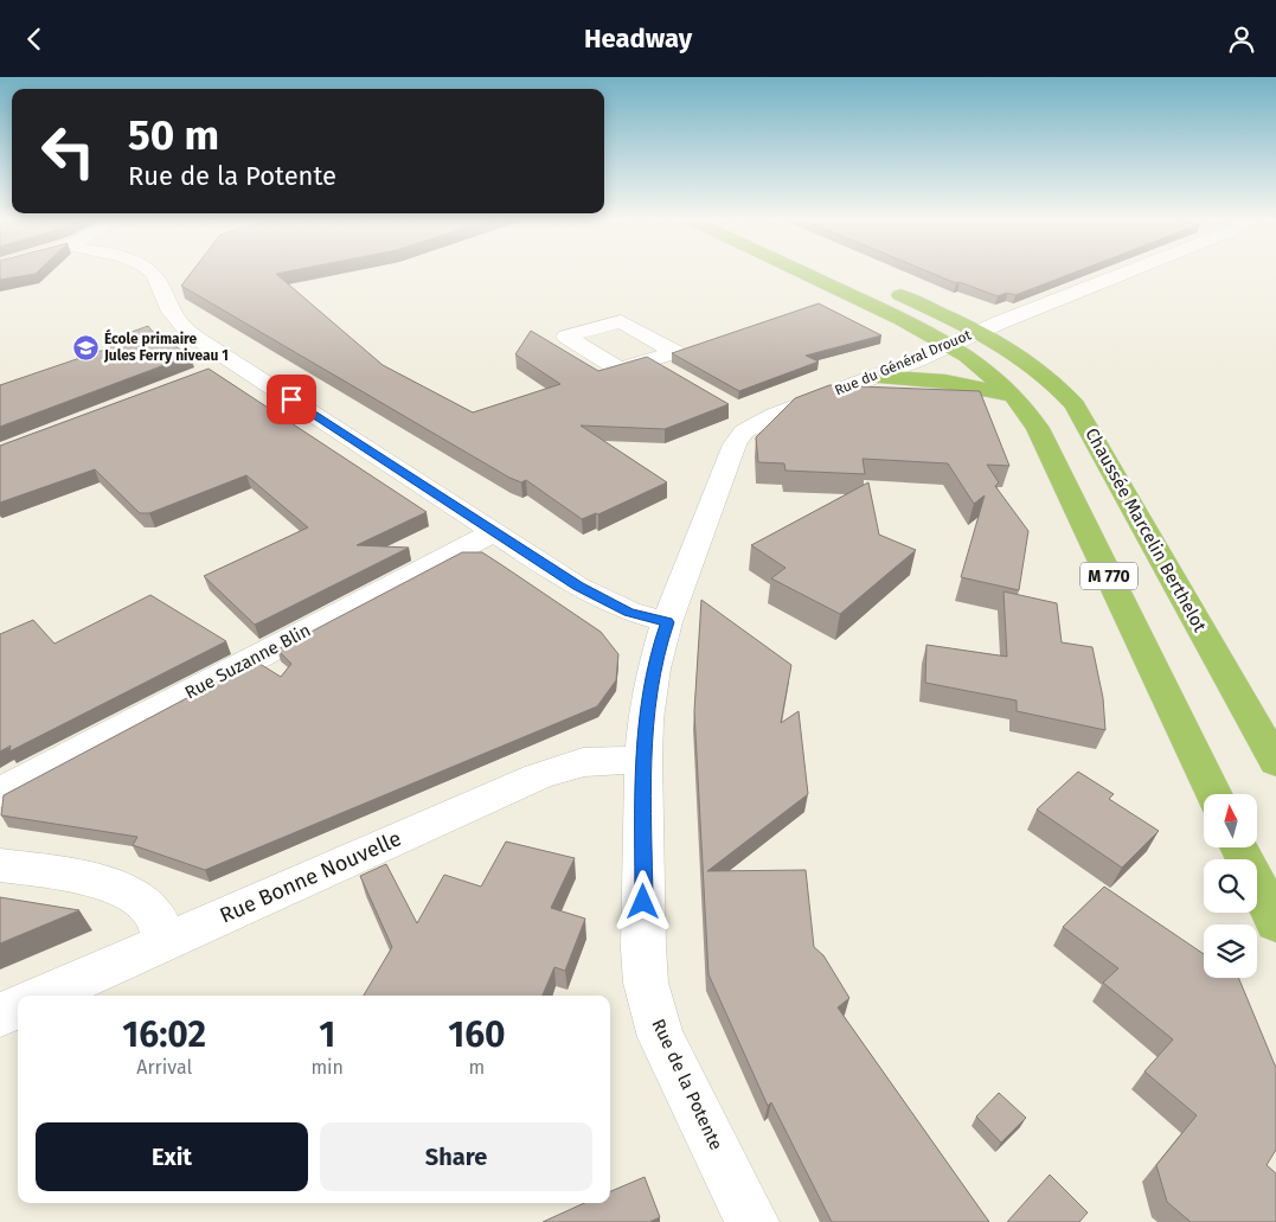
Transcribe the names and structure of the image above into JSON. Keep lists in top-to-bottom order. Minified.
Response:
{"streets":{"main road":["Chaussée Marcelin Berthelot","M 770"],"street":["Rue du Général Drouot","Rue Suzanne Blin","Rue Bonne Nouvelle","Rue de la Potente"]},"crossings":[["Rue du Général Drouot","Chaussée Marcelin Berthelot"],["Rue du Général Drouot","M 770"],["Rue du Général Drouot","Rue de la Potente"],["Chaussée Marcelin Berthelot","M 770"],["Rue Bonne Nouvelle","Rue de la Potente"]],"places":{"school or university":["École primaire Jules Ferry niveau 1"]},"north":"top","page":{"header":"Headway","turn":["50 m","Rue de la Potente"],"eta":["16:02","Arrival","1","min","160","m"],"buttons":["Exit","Share"]}}
